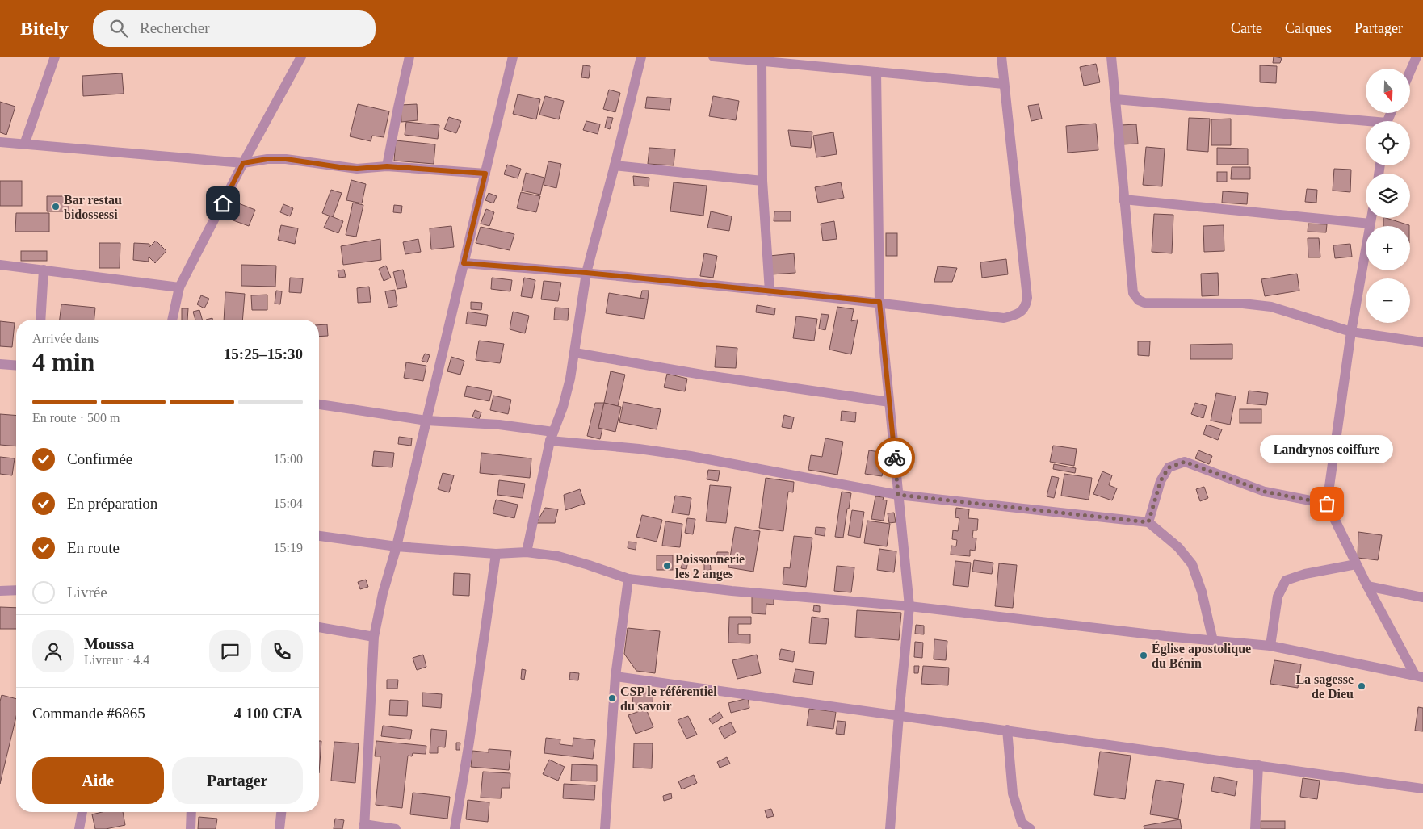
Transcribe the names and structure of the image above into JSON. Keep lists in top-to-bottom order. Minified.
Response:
{"places":["Bar restau bidossessi","Landrynos coiffure","Poissonnerie les 2 anges","Église apostolique du Bénin","La sagesse de Dieu","CSP le référentiel du savoir"],"north":"bottom","page":{"header":"Bitely","search":"Rechercher","nav":["Carte","Calques","Partager"],"map_buttons":["+","−"],"heading":["4 min","Arrivée dans","15:25–15:30"],"panel":["Moussa","Livreur · 4.4","Commande #6865","4 100 CFA"],"bar":"En route · 500 m","bubble":"Landrynos coiffure","list":[["Confirmée","15:00"],["En préparation","15:04"],["En route","15:19"],"Livrée"],"buttons":["Aide","Partager"]}}
